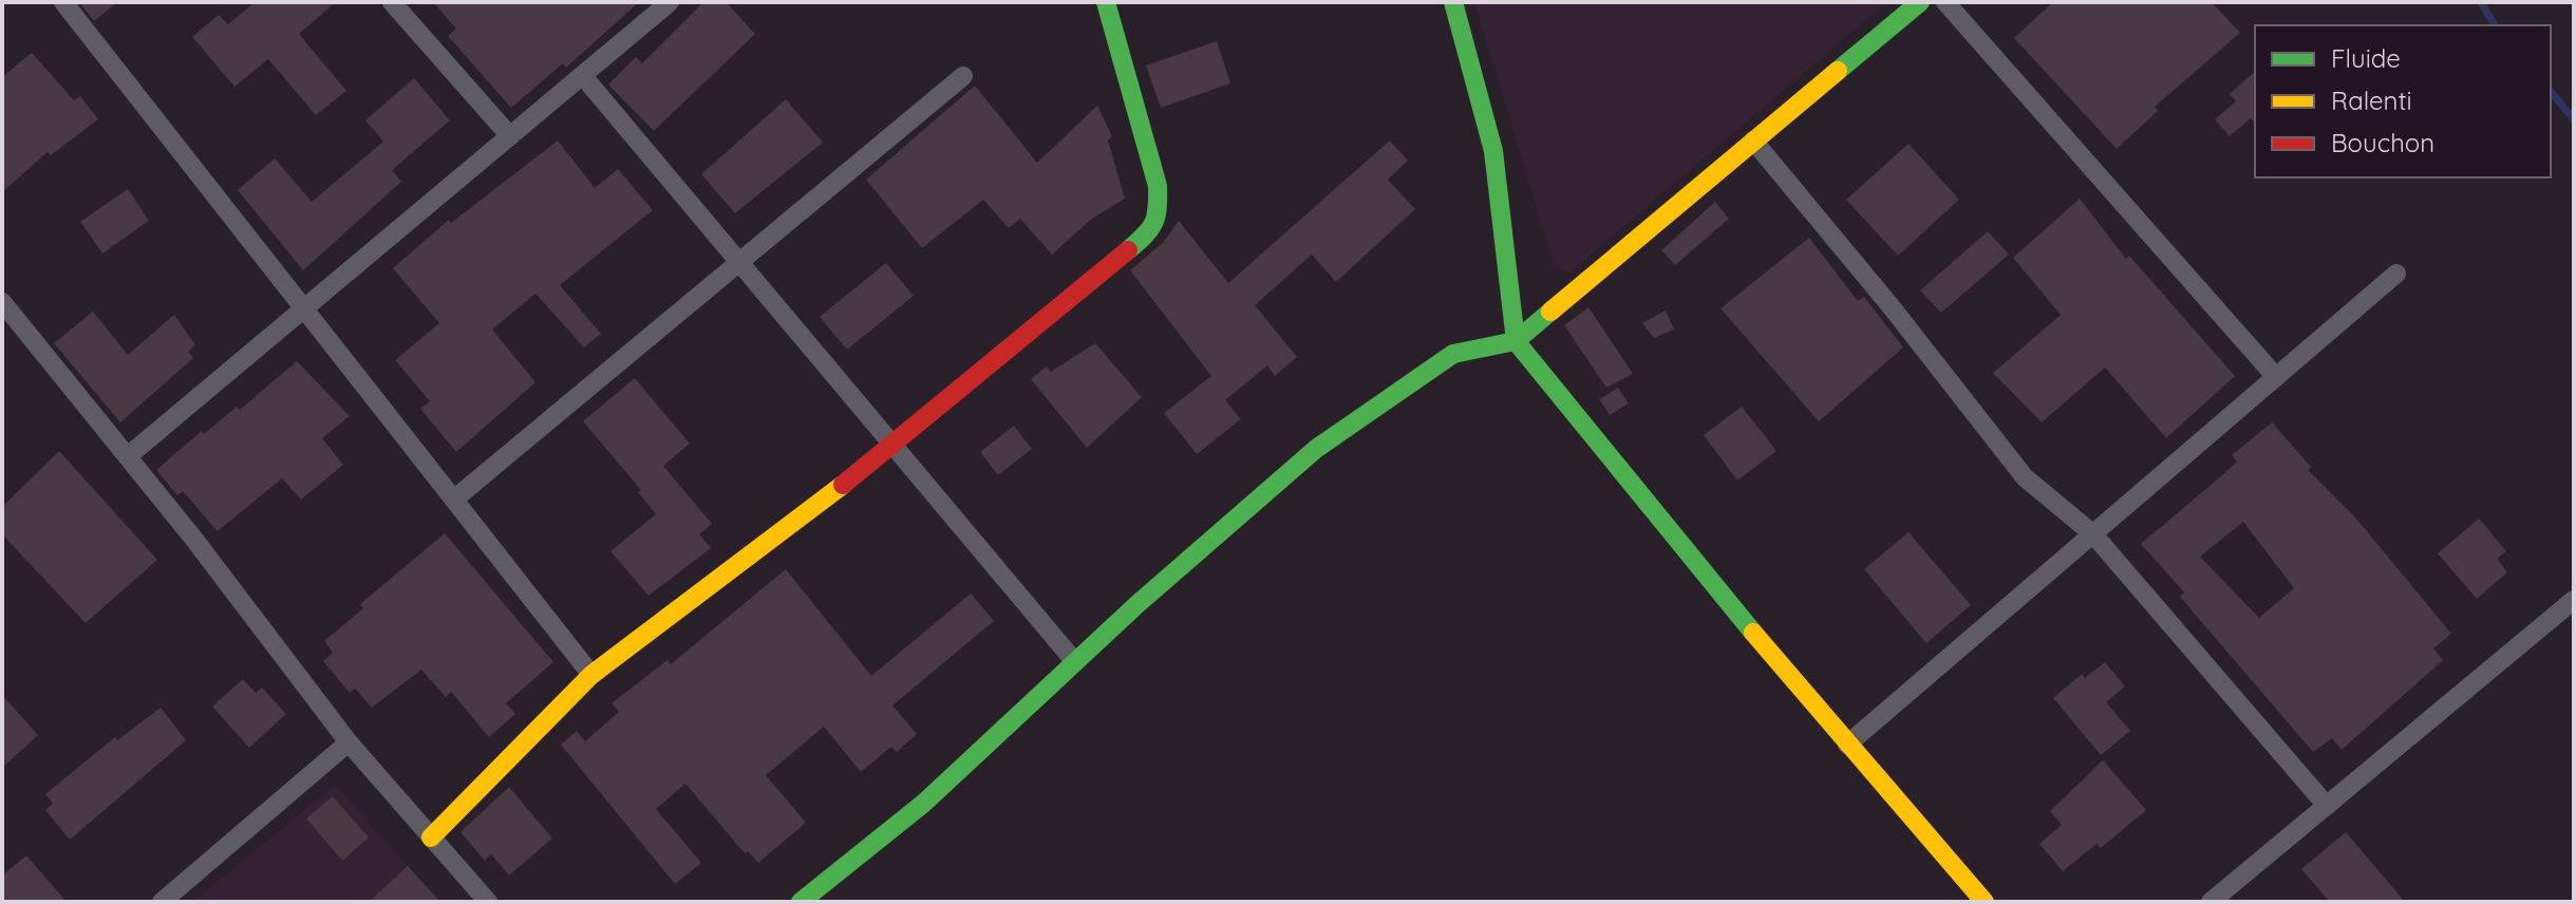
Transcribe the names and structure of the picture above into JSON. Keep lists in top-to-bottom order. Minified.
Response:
{"legend":["Fluide","Ralenti","Bouchon"]}
